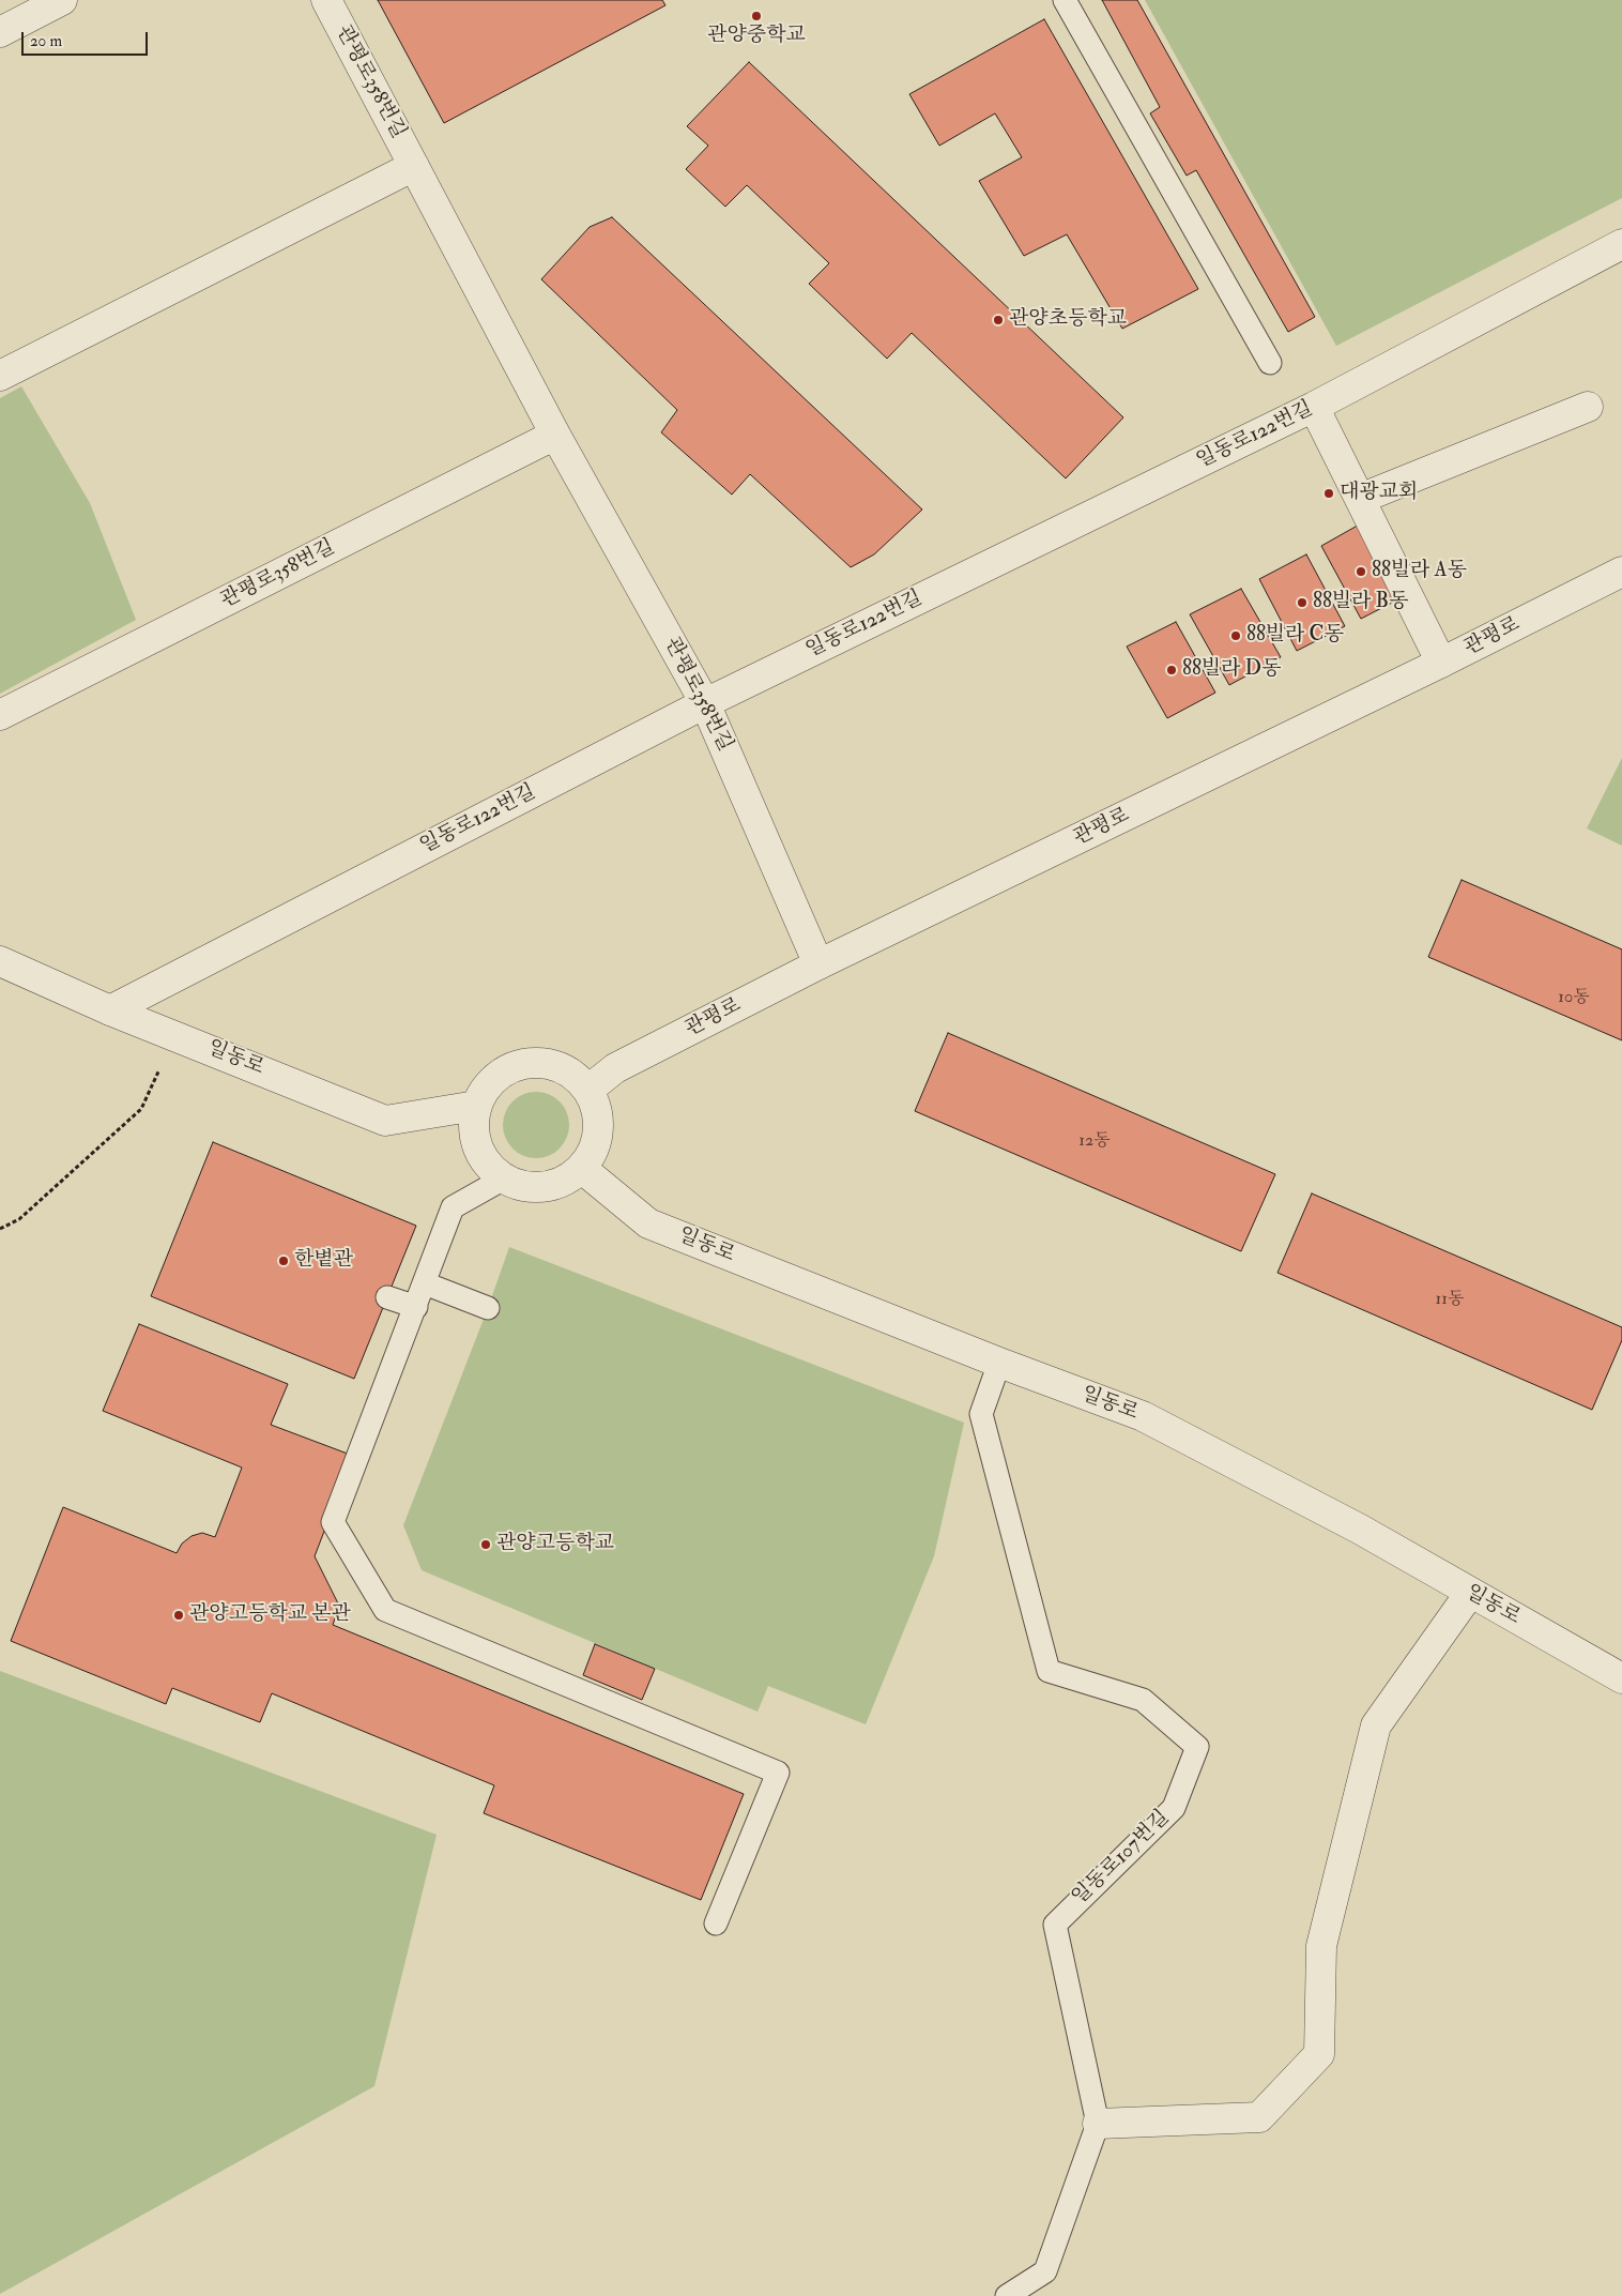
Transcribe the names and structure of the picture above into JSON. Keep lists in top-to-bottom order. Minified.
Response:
{"streets":{"street":["관평로358번길","일동로122번길","관평로","일동로"],"lane":["일동로107번길"]},"crossings":[["관평로358번길","일동로122번길"],["관평로358번길","관평로"],["일동로122번길","일동로"],["관평로","일동로"],["일동로","일동로107번길"]],"places":["관양중학교","관양초등학교","대광교회","88빌라 A동","88빌라 B동","88빌라 C동","88빌라 D동","한볕관","관양고등학교","관양고등학교 본관"],"house_numbers":["10동","12동","11동"],"scale_bar":"20 m"}
